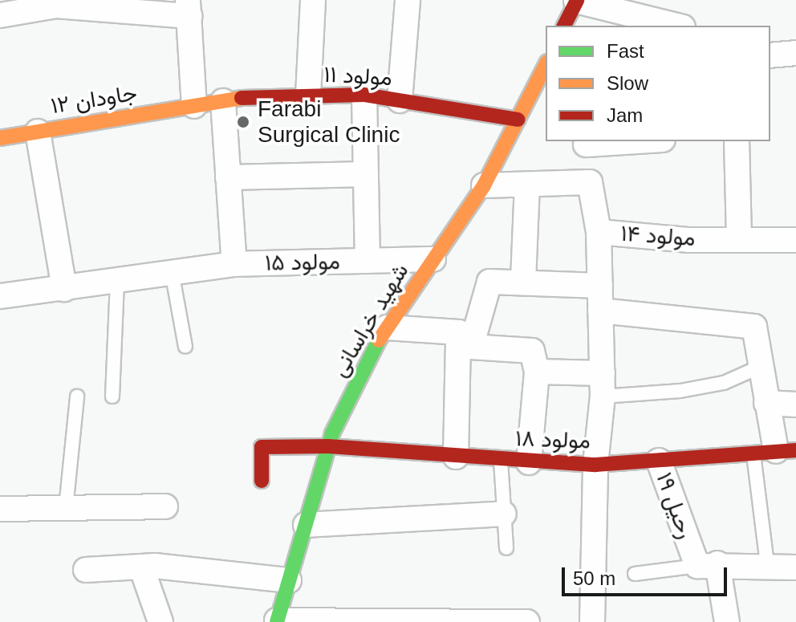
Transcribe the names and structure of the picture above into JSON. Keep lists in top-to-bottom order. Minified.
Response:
{"streets":{"street":["مولود ۱۱","جاودان ۱۲","مولود ۱۴","مولود ۱۵","شهید خراسانی","مولود ۱۸","رحیل ۱۹"]},"crossings":[["مولود ۱۱","جاودان ۱۲"],["مولود ۱۱","شهید خراسانی"],["مولود ۱۵","شهید خراسانی"],["شهید خراسانی","مولود ۱۸"],["مولود ۱۸","رحیل ۱۹"]],"places":["Farabi Surgical Clinic"],"legend":["Fast","Slow","Jam"],"scale_bar":"50 m"}
